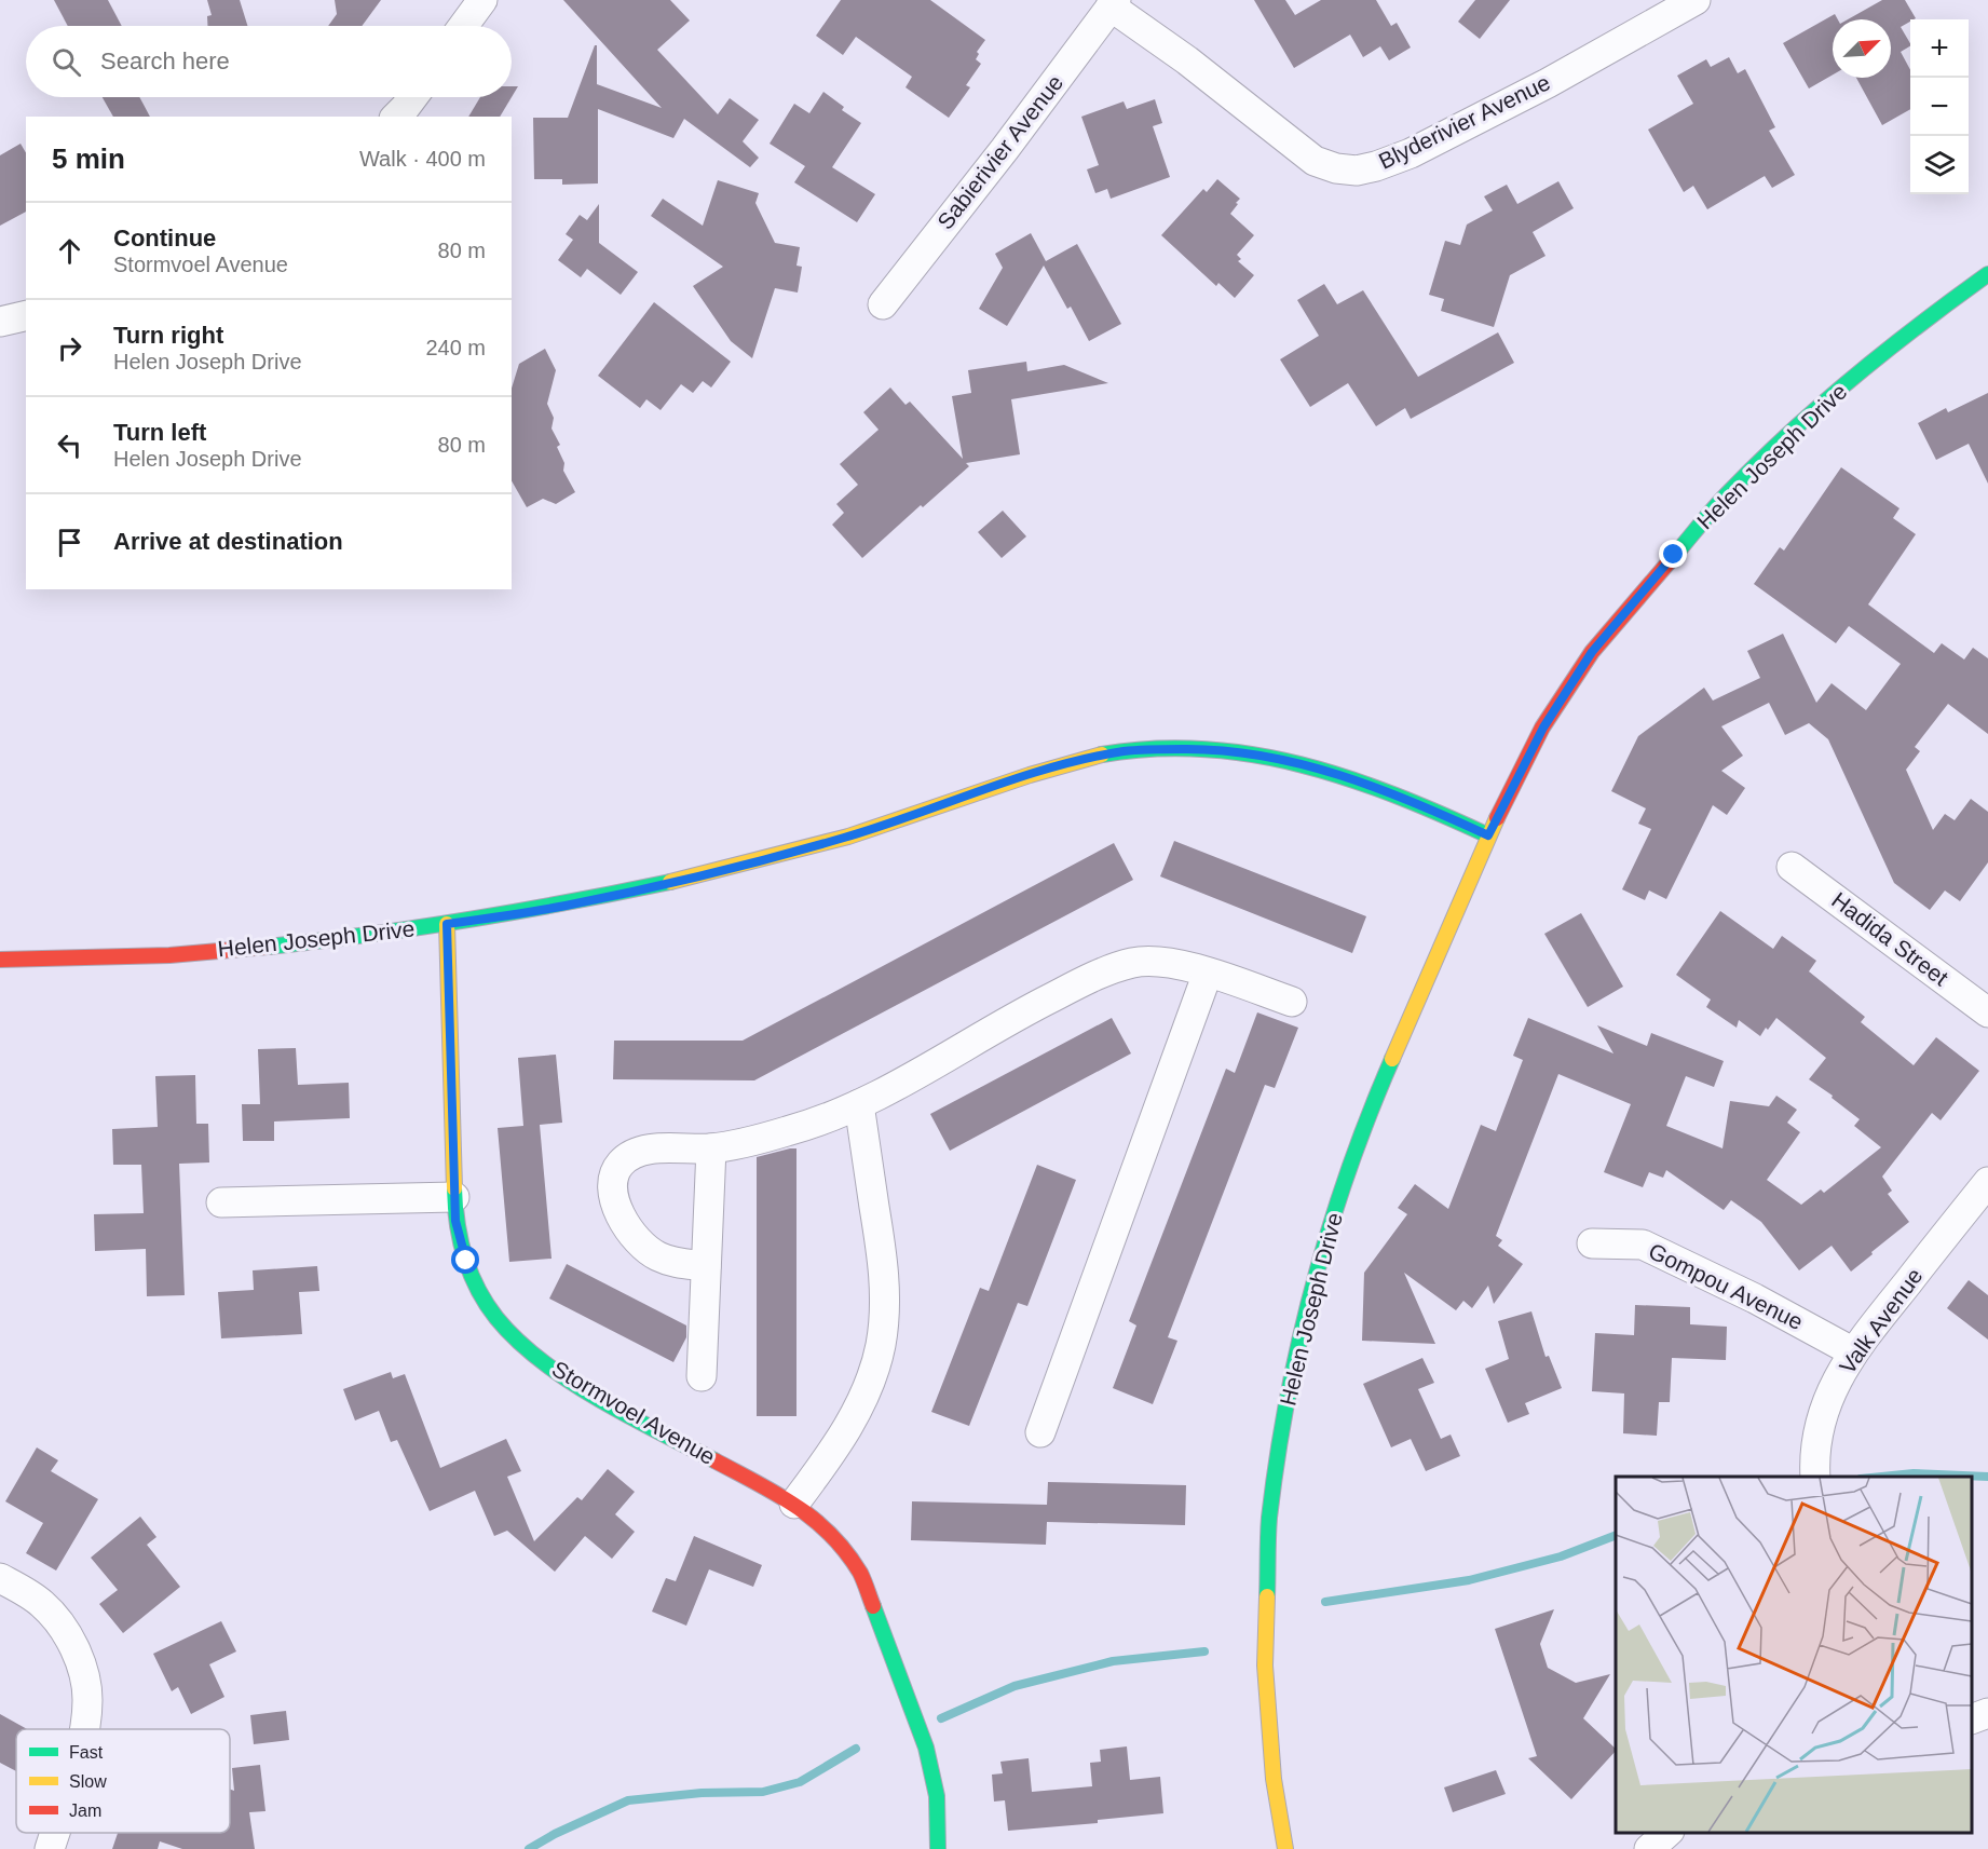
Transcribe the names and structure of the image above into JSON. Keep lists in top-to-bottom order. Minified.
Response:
{"streets":{"street":["Blyderivier Avenue","Sabierivier Avenue","Helen Joseph Drive","Hadida Street","Gompou Avenue","Valk Avenue","Stormvoel Avenue"]},"crossings":[["Blyderivier Avenue","Sabierivier Avenue"],["Helen Joseph Drive","Stormvoel Avenue"],["Gompou Avenue","Valk Avenue"]],"legend":["Fast","Slow","Jam"],"north":"top right","page":{"map_buttons":["+","−"],"search":"Search here","heading":["5 min","Walk · 400 m"],"list":[["Continue","Stormvoel Avenue","80 m"],["Turn right","Helen Joseph Drive","240 m"],["Turn left","Helen Joseph Drive","80 m"],"Arrive at destination"]}}
